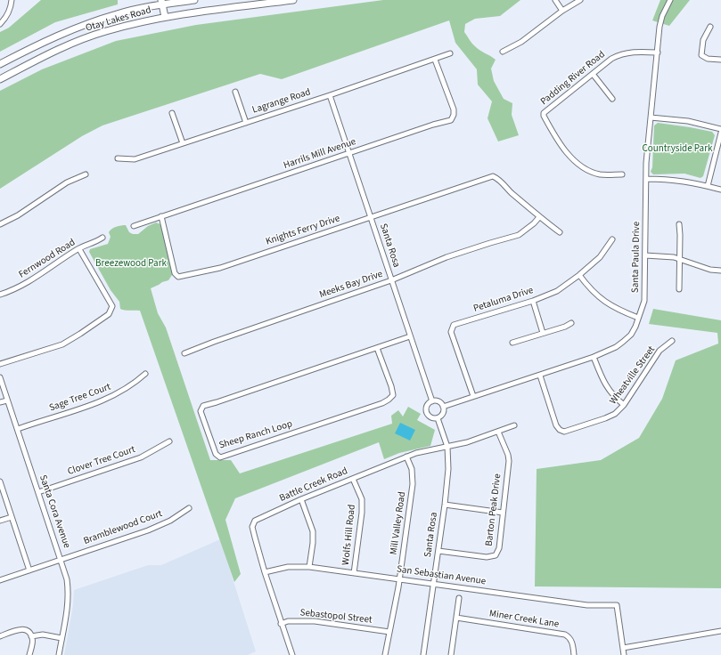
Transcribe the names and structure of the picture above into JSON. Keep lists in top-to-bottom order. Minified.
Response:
{"streets":{"main road":["Otay Lakes Road"],"street":["Padding River Road","Lagrange Road","Harrils Mill Avenue","Knights Ferry Drive","Santa Rosa","Santa Paula Drive","Fernwood Road","Meeks Bay Drive","Petaluma Drive","Wheatville Street","Sage Tree Court","Sheep Ranch Loop","Clover Tree Court","Battle Creek Road","Barton Peak Drive","Santa Cora Avenue","Mill Valley Road","Bramblewood Court","Wolfs Hill Road","San Sebastian Avenue","Sebastopol Street","Miner Creek Lane"]},"crossings":[["Padding River Road","Santa Paula Drive"],["Lagrange Road","Harrils Mill Avenue"],["Lagrange Road","Santa Rosa"],["Harrils Mill Avenue","Knights Ferry Drive"],["Harrils Mill Avenue","Santa Rosa"],["Knights Ferry Drive","Santa Rosa"],["Knights Ferry Drive","Meeks Bay Drive"],["Santa Rosa","Santa Paula Drive"],["Santa Rosa","Meeks Bay Drive"],["Santa Rosa","Sheep Ranch Loop"],["Santa Rosa","Battle Creek Road"],["Santa Rosa","Barton Peak Drive"],["Santa Rosa","San Sebastian Avenue"],["Santa Paula Drive","Petaluma Drive"],["Santa Paula Drive","Wheatville Street"],["Sage Tree Court","Santa Cora Avenue"],["Clover Tree Court","Santa Cora Avenue"],["Battle Creek Road","Barton Peak Drive"],["Battle Creek Road","Mill Valley Road"],["Battle Creek Road","Wolfs Hill Road"],["Battle Creek Road","San Sebastian Avenue"],["Battle Creek Road","Sebastopol Street"],["Santa Cora Avenue","Bramblewood Court"],["Mill Valley Road","San Sebastian Avenue"],["Mill Valley Road","Sebastopol Street"],["Wolfs Hill Road","San Sebastian Avenue"]],"parks":["Countryside Park","Breezewood Park"]}
